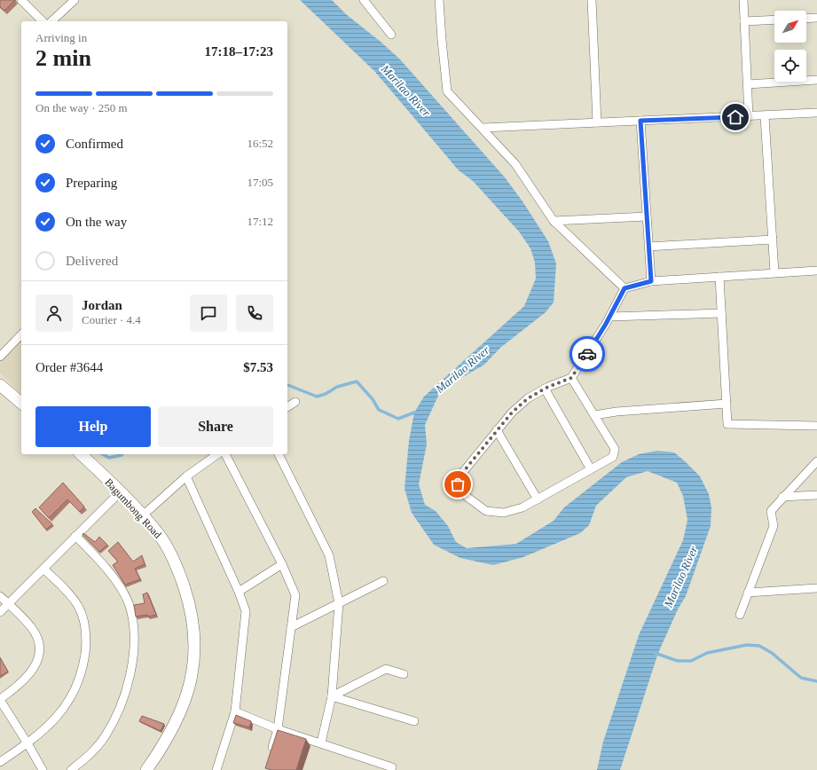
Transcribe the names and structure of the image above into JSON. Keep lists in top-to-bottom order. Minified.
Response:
{"streets":{"street":["Bagumbong Road"]},"water":["Marilao River"],"north":"top right","page":{"heading":["2 min","Arriving in","17:18–17:23"],"panel":["Jordan","Courier · 4.4","Order #3644","$7.53"],"bar":"On the way · 250 m","list":[["Confirmed","16:52"],["Preparing","17:05"],["On the way","17:12"],"Delivered"],"buttons":["Help","Share"]}}
